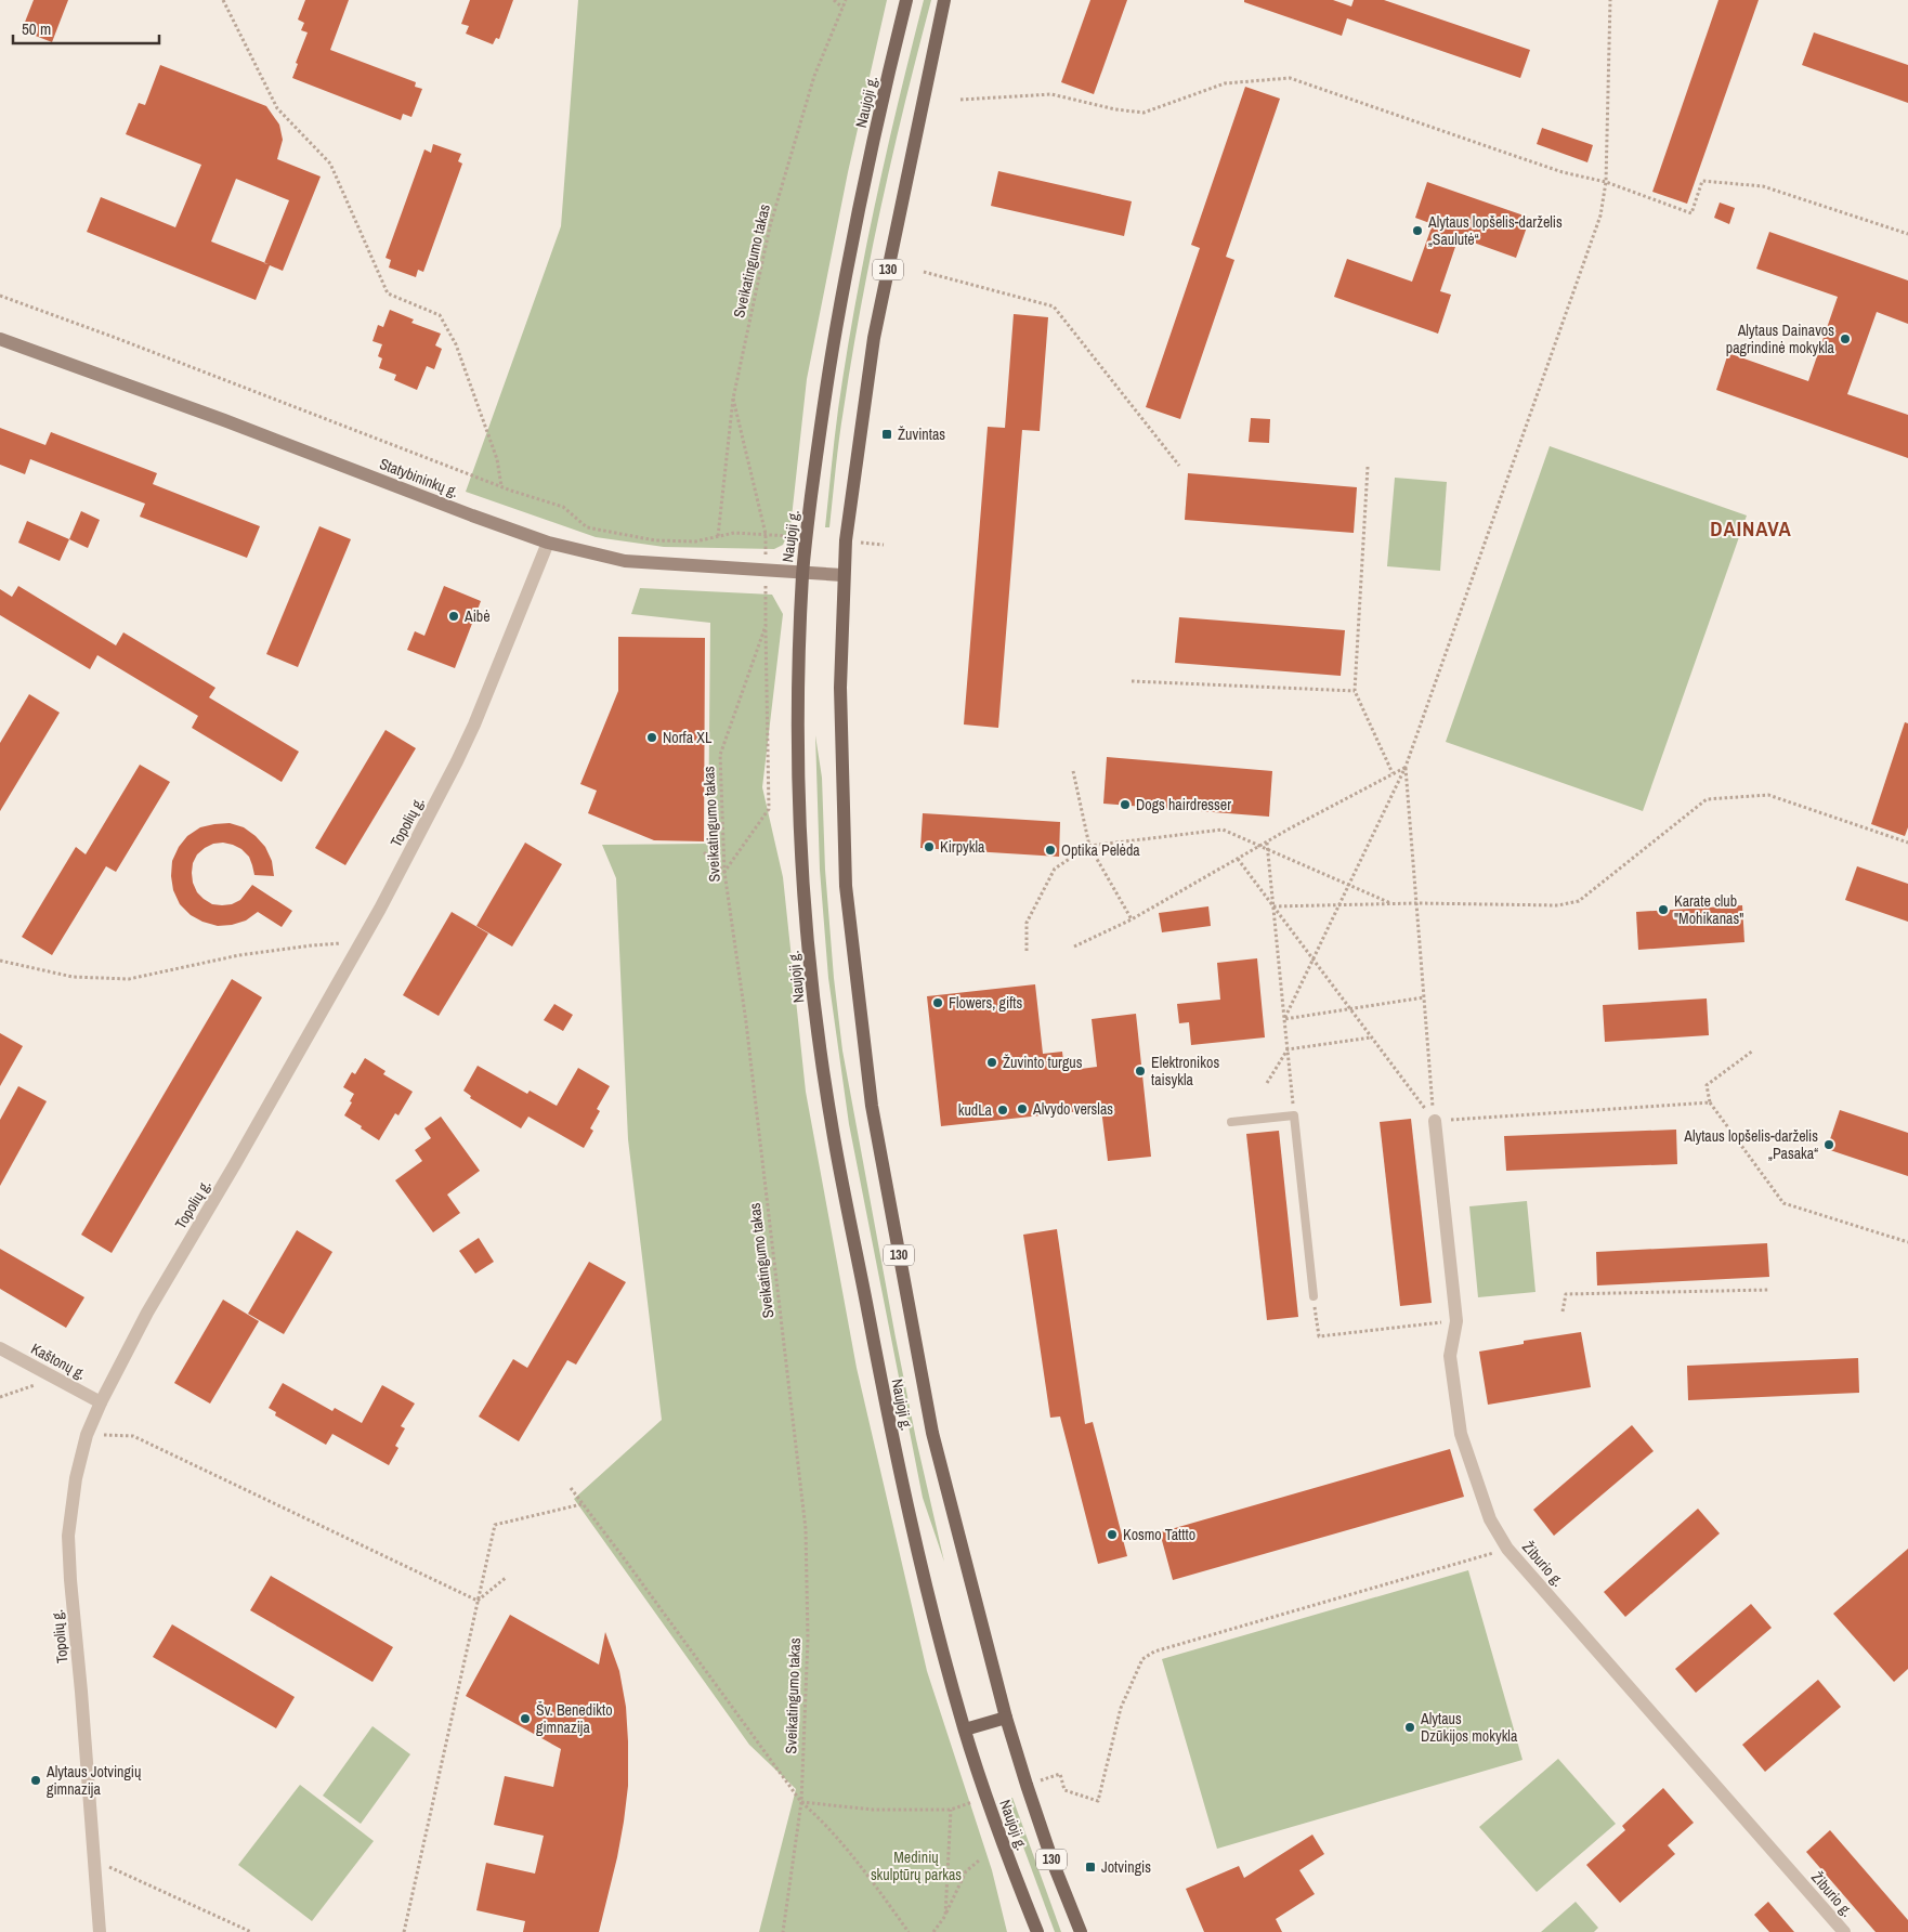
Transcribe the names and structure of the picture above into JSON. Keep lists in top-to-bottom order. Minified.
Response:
{"streets":{"main road":["Naujoji g.","130"],"street":["Statybininkų g.","Topolių g.","Kaštonų g.","Žiburio g."],"path":["Sveikatingumo takas"]},"crossings":[["Naujoji g.","Statybininkų g."],["Statybininkų g.","Topolių g."],["Topolių g.","Kaštonų g."]],"districts":["DAINAVA"],"parks":["Medinių skulptūrų parkas"],"places":{"other":["Alytaus lopšelis-darželis „Saulutė“","Alytaus Dainavos pagrindinė mokykla","Aibė","Norfa XL","Dogs hairdresser","Kirpykla","Optika Pelėda","Karate club \"Mohikanas\"","Flowers, gifts","Žuvinto turgus","Elektronikos taisykla","Alvydo verslas","kudLa","Alytaus lopšelis-darželis „Pasaka“","Kosmo Tattto","Šv. Benedikto gimnazija","Alytaus Dzūkijos mokykla","Alytaus Jotvingių gimnazija"],"transit":["Žuvintas","Jotvingis"]},"scale_bar":"50 m"}
